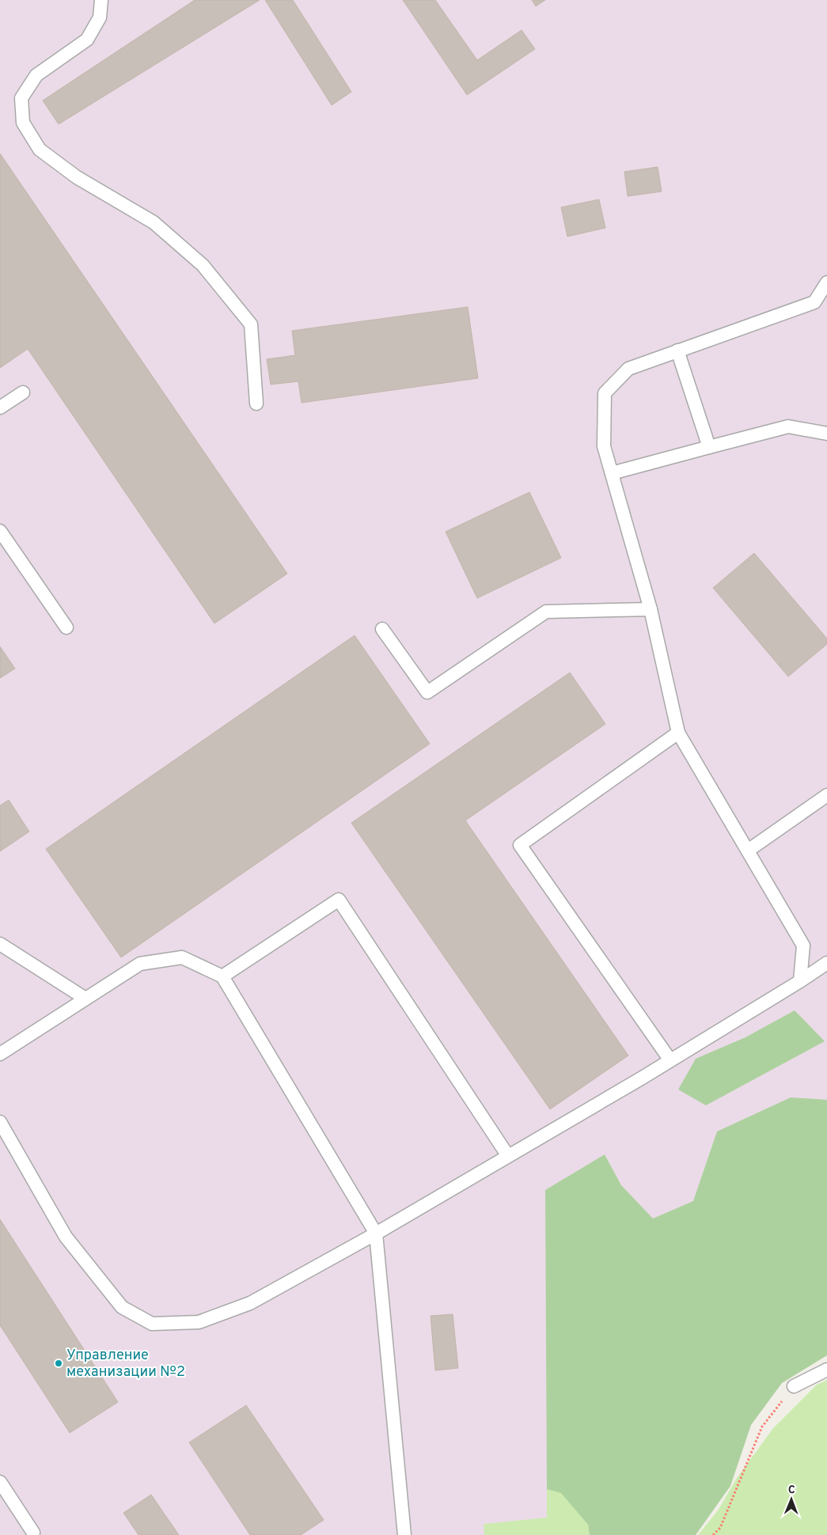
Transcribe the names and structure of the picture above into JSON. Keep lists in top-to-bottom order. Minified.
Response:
{"places":["Управление механизации №2"],"north":"top"}
